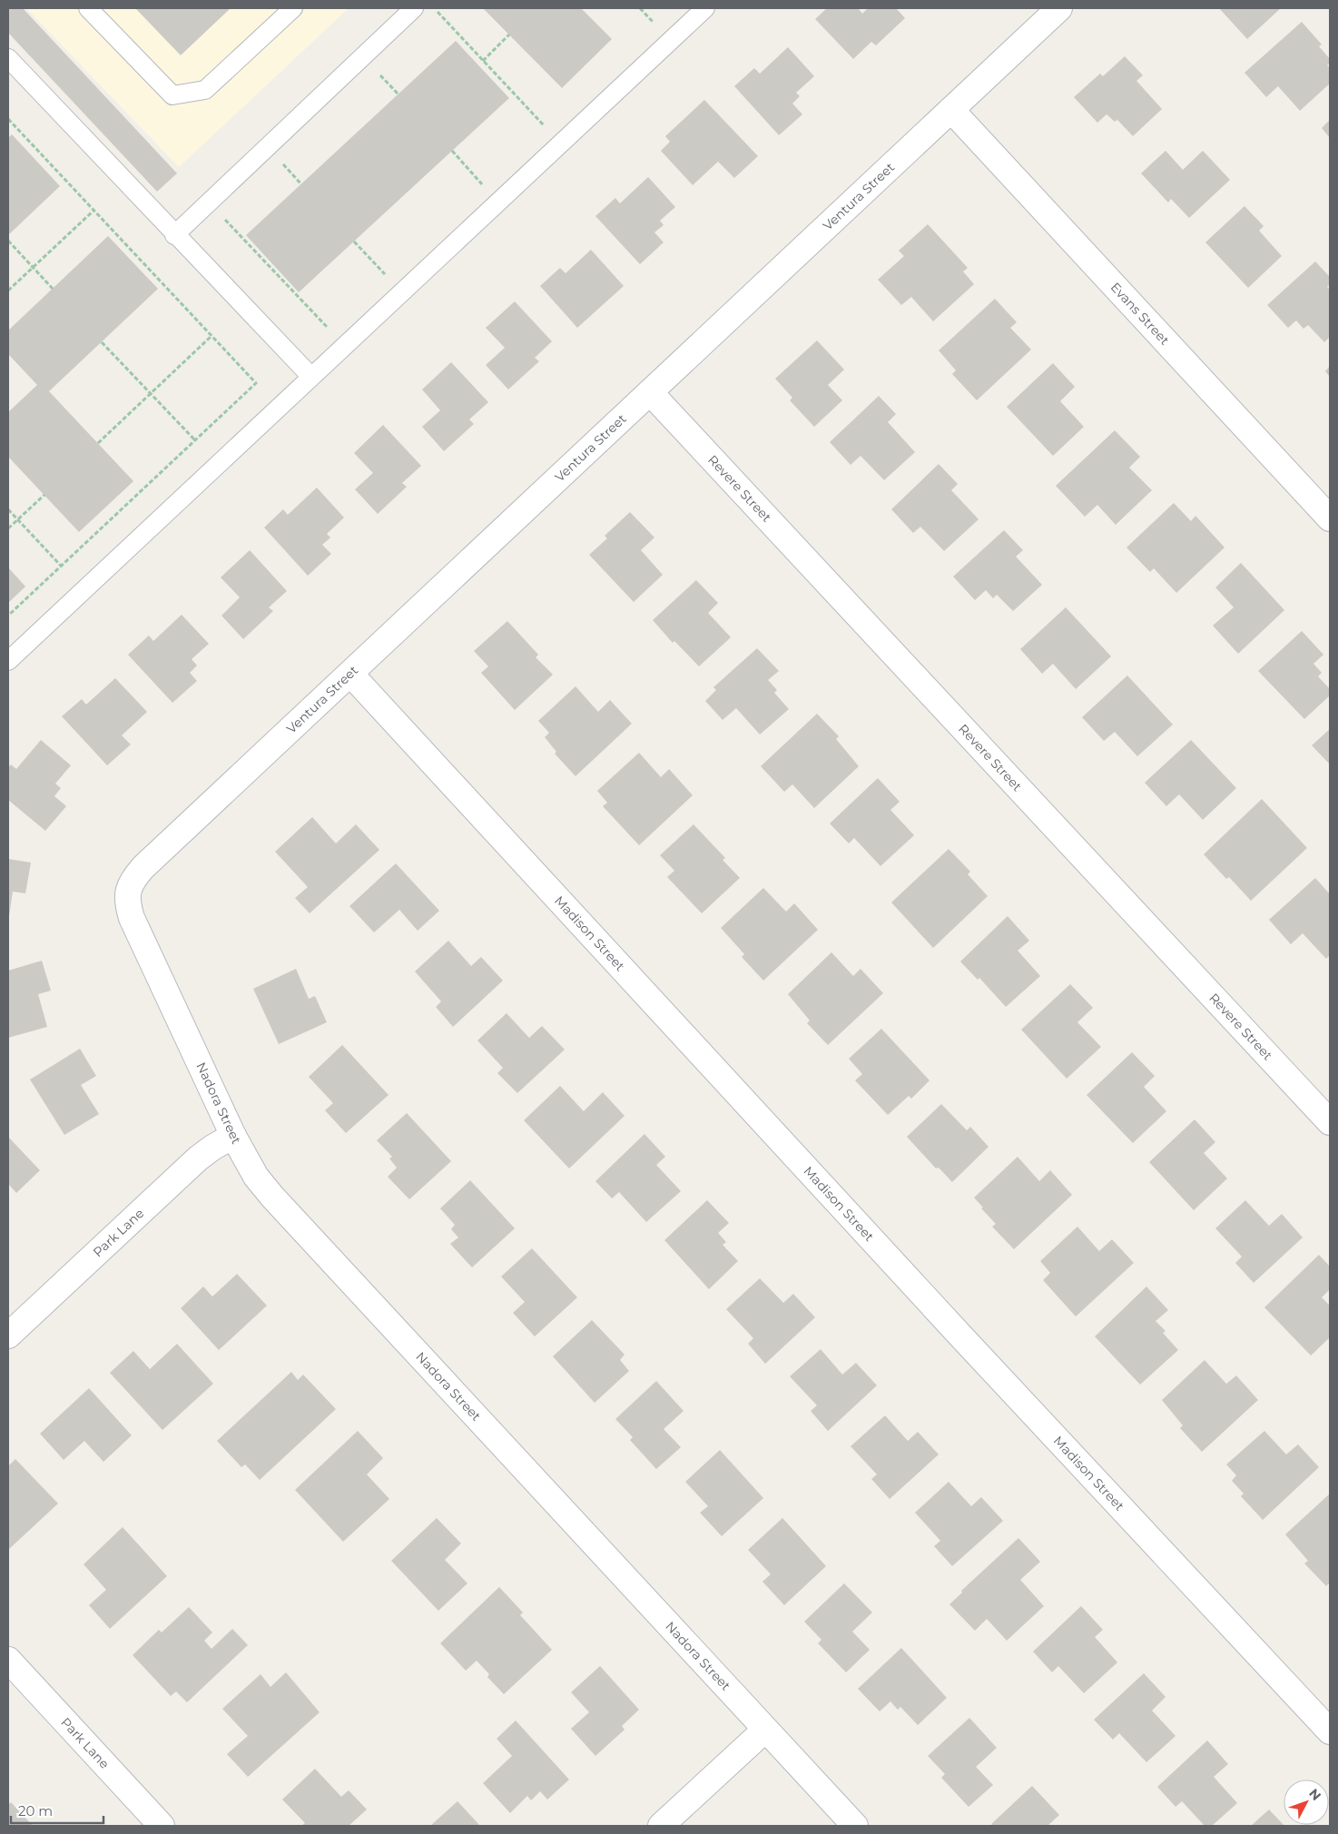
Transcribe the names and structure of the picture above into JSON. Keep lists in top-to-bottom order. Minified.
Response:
{"streets":{"street":["Ventura Street","Evans Street","Revere Street","Madison Street","Nadora Street","Park Lane"]},"crossings":[["Ventura Street","Evans Street"],["Ventura Street","Revere Street"],["Ventura Street","Madison Street"],["Ventura Street","Nadora Street"],["Nadora Street","Park Lane"]],"scale_bar":"20 m","north":"top right"}
